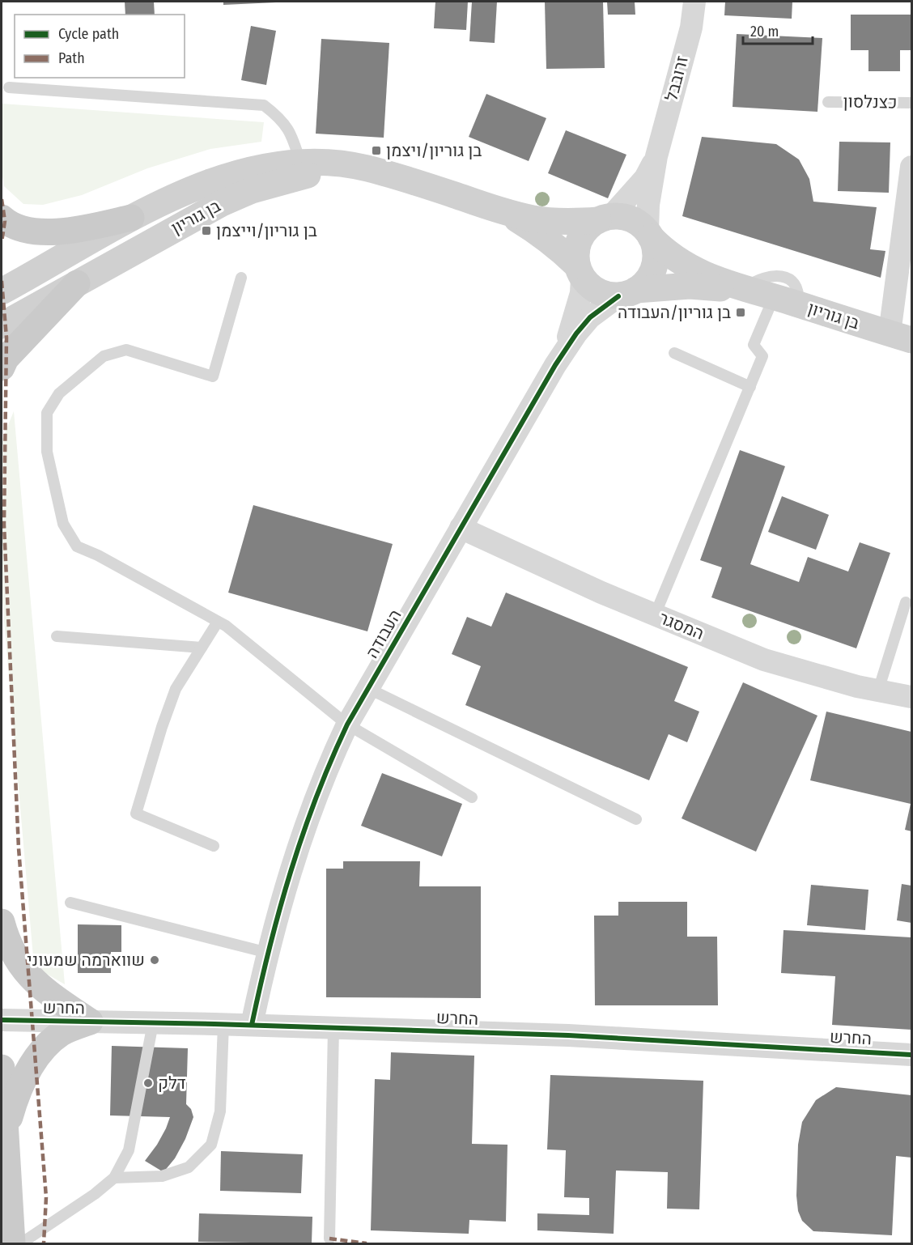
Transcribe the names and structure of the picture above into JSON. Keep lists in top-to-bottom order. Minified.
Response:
{"streets":{"street":["זרובבל","בן גוריון","המסגר","העבודה","החרש"],"lane":["כצנלסון"]},"crossings":[["זרובבל","בן גוריון"],["זרובבל","העבודה"],["בן גוריון","העבודה"],["המסגר","העבודה"],["העבודה","החרש"]],"places":{"transit":["בן גוריון/ויצמן","בן גוריון/וייצמן","בן גוריון/העבודה"],"other":["שווארמה שמעוני","דלק"]},"legend":["Cycle path","Path"],"scale_bar":"20 m"}
